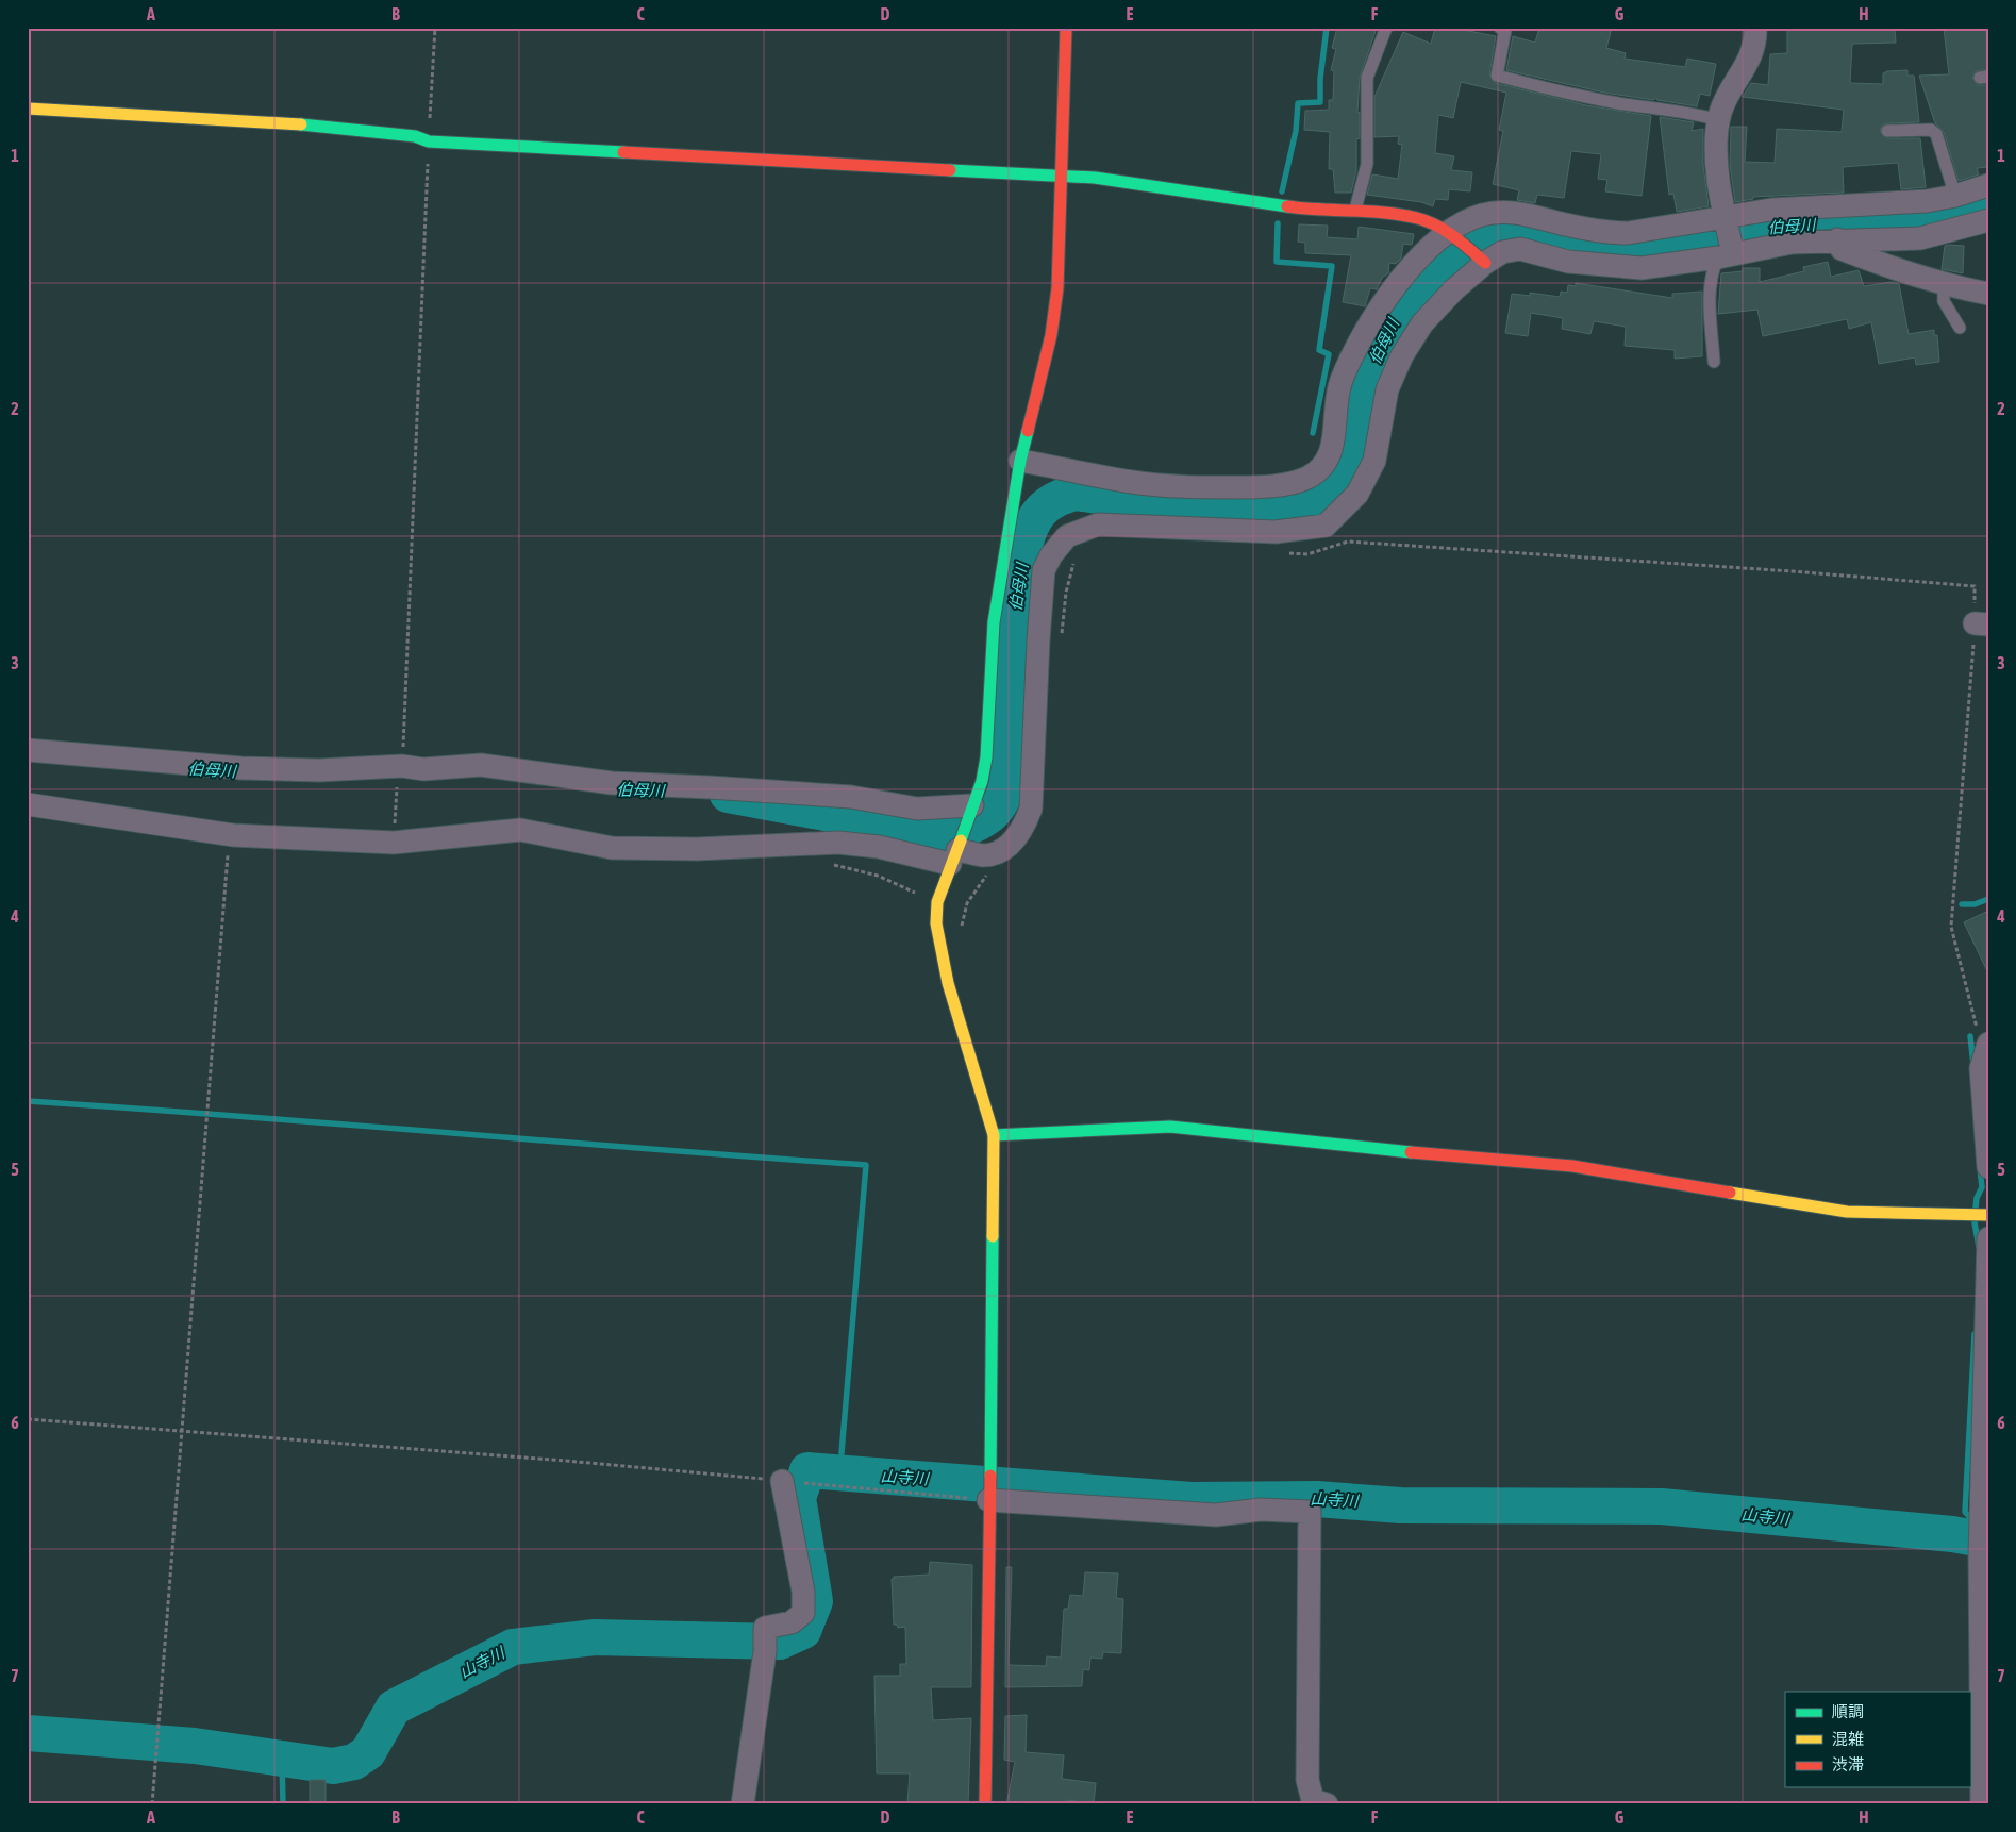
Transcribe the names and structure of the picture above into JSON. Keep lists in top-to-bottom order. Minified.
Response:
{"water":["伯母川","山寺川"],"legend":["順調","混雑","渋滞"],"grid":{"columns":["A","B","C","D","E","F","G","H"],"rows":["1","2","3","4","5","6","7"]}}
